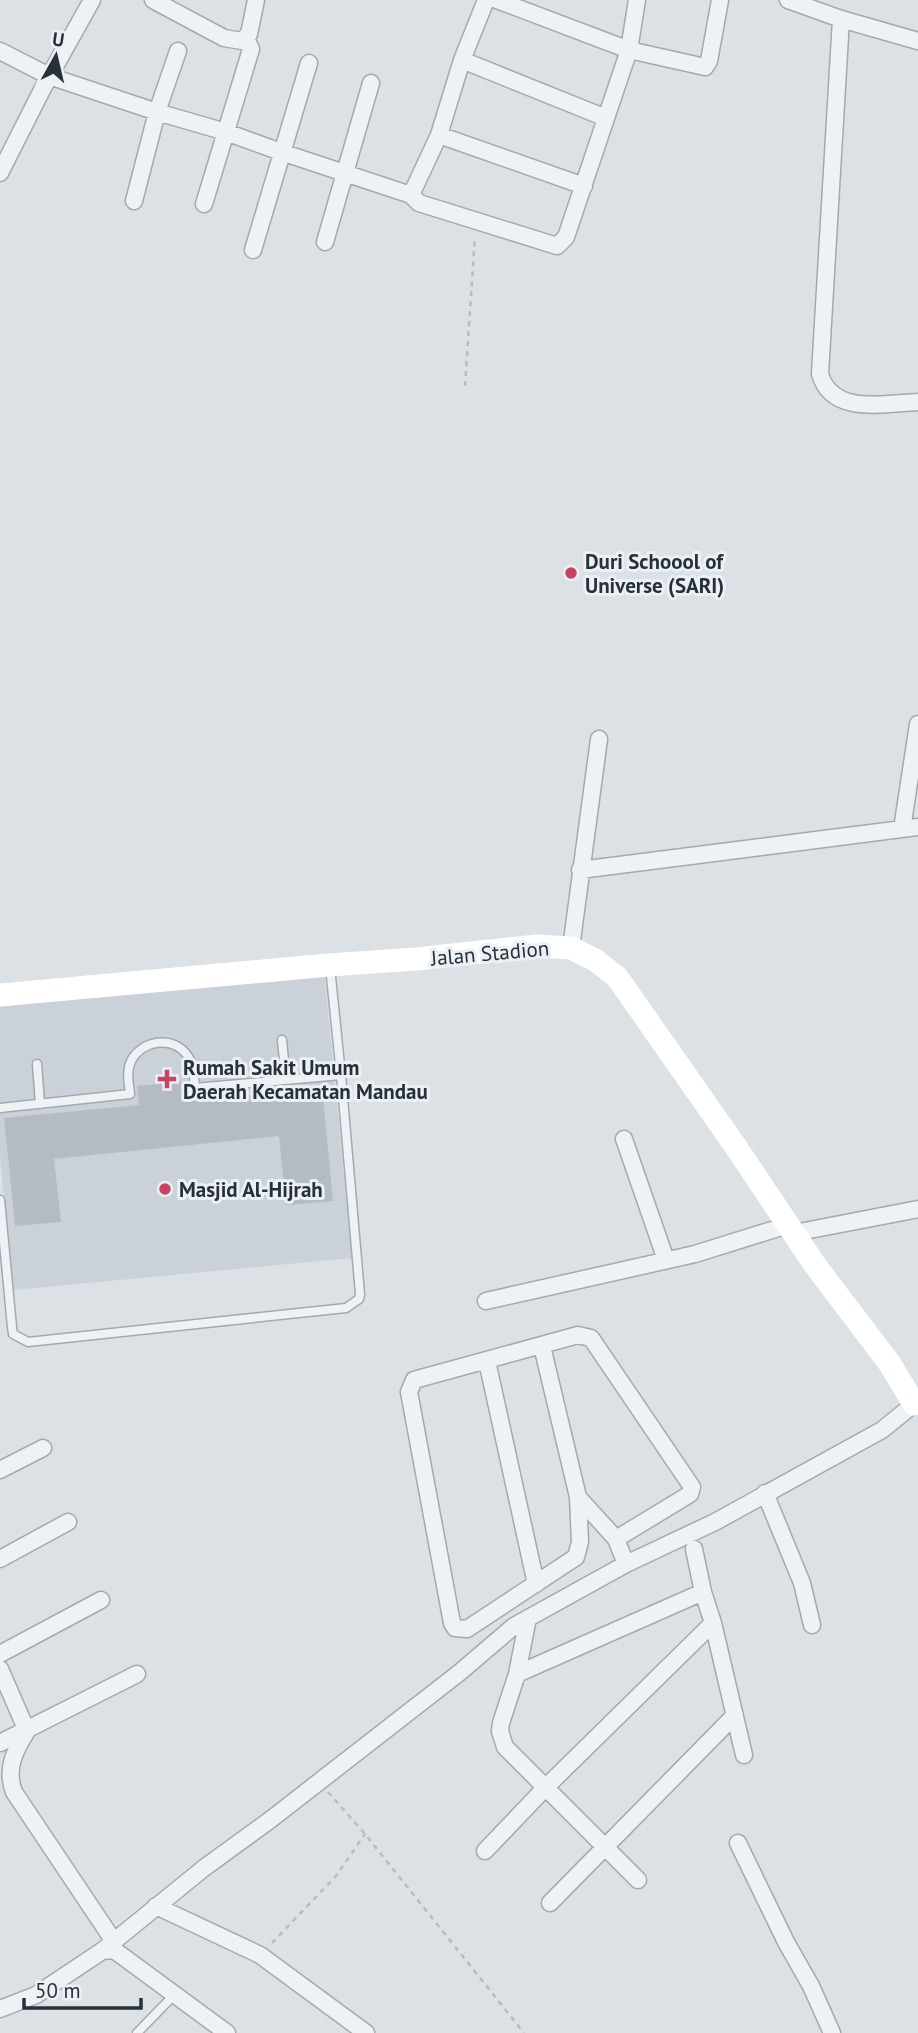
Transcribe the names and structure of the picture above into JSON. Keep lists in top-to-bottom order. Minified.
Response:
{"streets":{"street":["Jalan Stadion"]},"places":{"other":["Duri Schoool of Universe (SARI)","Masjid Al-Hijrah"],"health":["Rumah Sakit Umum Daerah Kecamatan Mandau"]},"scale_bar":"50 m","north":"top"}
